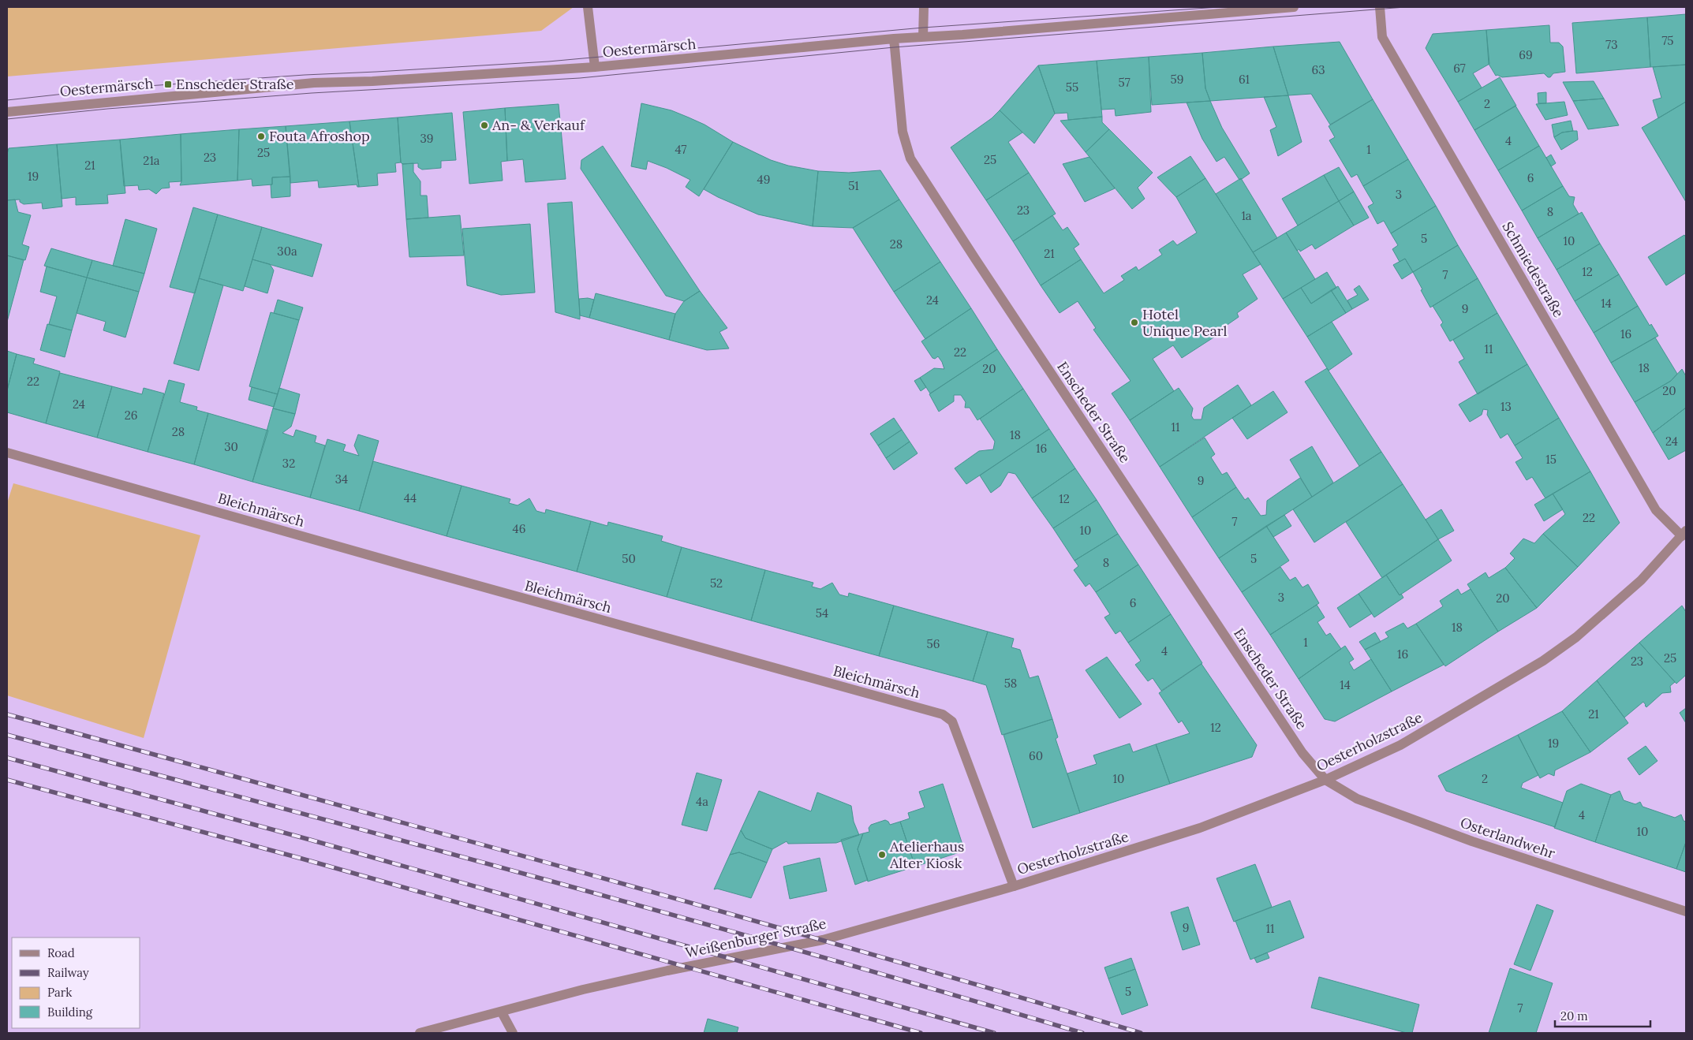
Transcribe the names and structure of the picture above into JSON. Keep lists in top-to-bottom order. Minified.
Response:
{"streets":{"street":["Oestermärsch","Schmiedestraße","Enscheder Straße","Bleichmärsch","Oesterholzstraße","Osterlandwehr","Weißenburger Straße"]},"crossings":[["Oestermärsch","Enscheder Straße"],["Schmiedestraße","Oesterholzstraße"],["Enscheder Straße","Oesterholzstraße"],["Enscheder Straße","Osterlandwehr"],["Bleichmärsch","Oesterholzstraße"],["Bleichmärsch","Weißenburger Straße"],["Oesterholzstraße","Osterlandwehr"],["Oesterholzstraße","Weißenburger Straße"]],"places":{"transit":["Enscheder Straße"],"other":["An- & Verkauf","Fouta Afroshop","Hotel Unique Pearl","Atelierhaus Alter Kiosk"]},"house_numbers":["75","73","69","67","63","59","61","57","55","2","39","4","47","1","25","23","25","21a","21","19","6","49","51","3","23","8","1a","5","10","28","30a","21","12","7","24","14","9","16","11","22","18","20","22","20","24","13","26","11","28","18","24","30","16","15","32","34","9","44","12","22","7","46","10","50","5","8","52","3","20","6","54","18","1","56","4","16","25","23","58","14","21","12","19","60","10","2","4a","4","10","9","11","5","7"],"legend":["Road","Railway","Park","Building"],"scale_bar":"20 m"}
